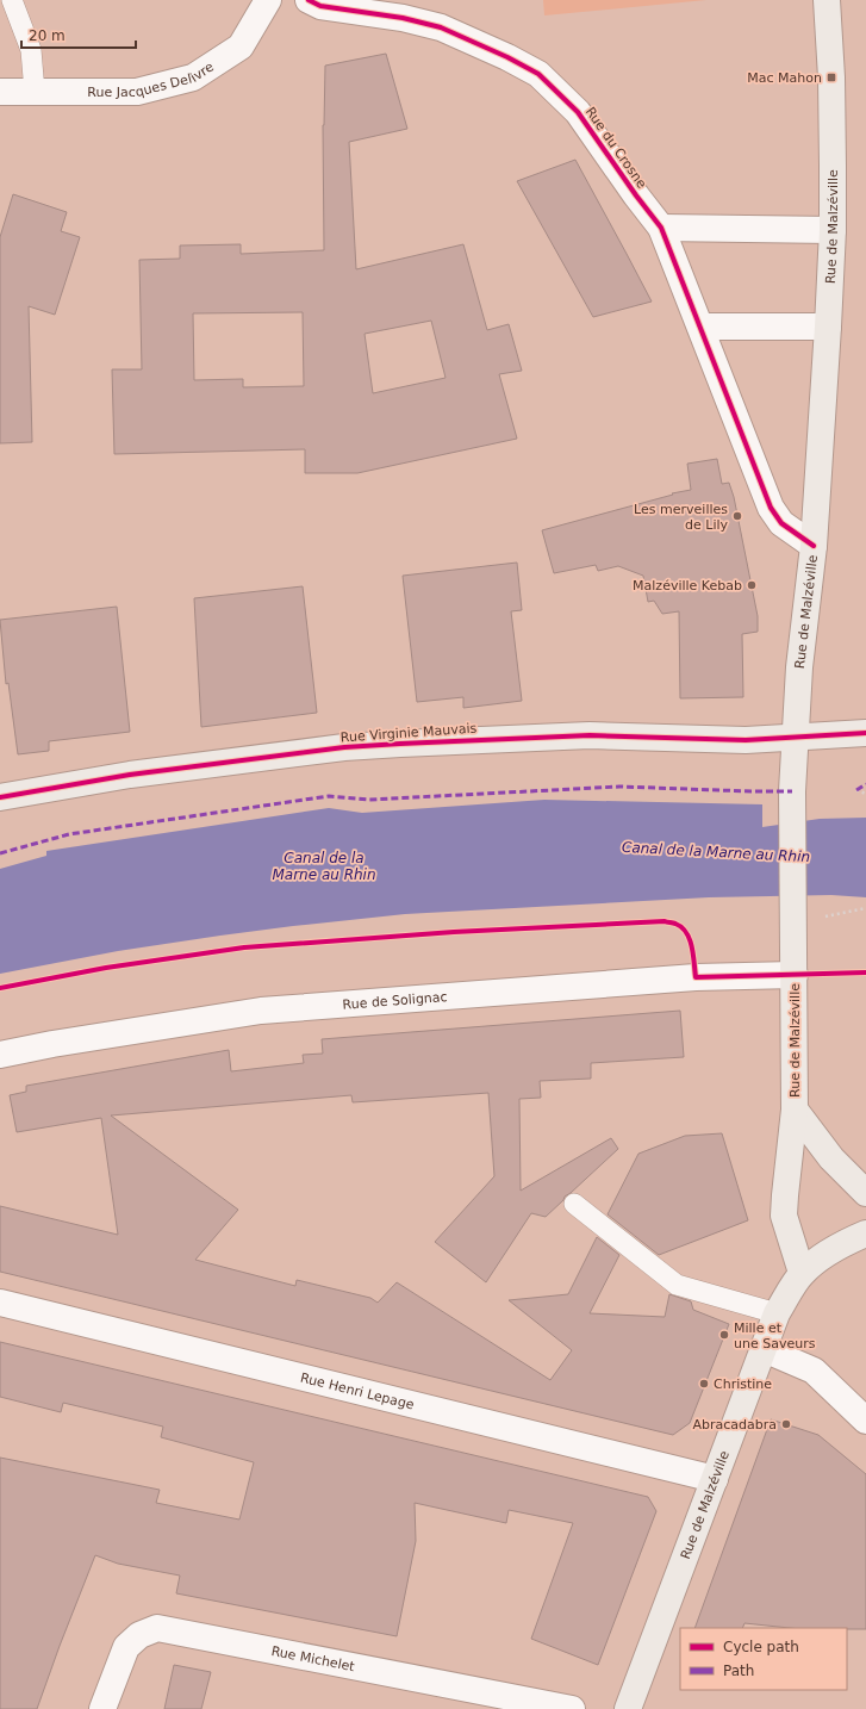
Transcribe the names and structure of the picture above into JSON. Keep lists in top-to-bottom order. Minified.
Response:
{"streets":{"main road":["Rue de Malzéville","Rue Virginie Mauvais"],"street":["Rue Jacques Delivre","Rue du Crosne","Rue de Solignac","Rue Henri Lepage","Rue Michelet"]},"crossings":[["Rue du Crosne","Rue de Malzéville"],["Rue de Malzéville","Rue Virginie Mauvais"],["Rue de Malzéville","Rue de Solignac"],["Rue de Malzéville","Rue Henri Lepage"]],"water":["Canal de la Marne au Rhin"],"places":{"transit":["Mac Mahon"],"other":["Les merveilles de Lily","Malzéville Kebab","Mille et une Saveurs","Christine","Abracadabra"]},"legend":["Cycle path","Path"],"scale_bar":"20 m"}
